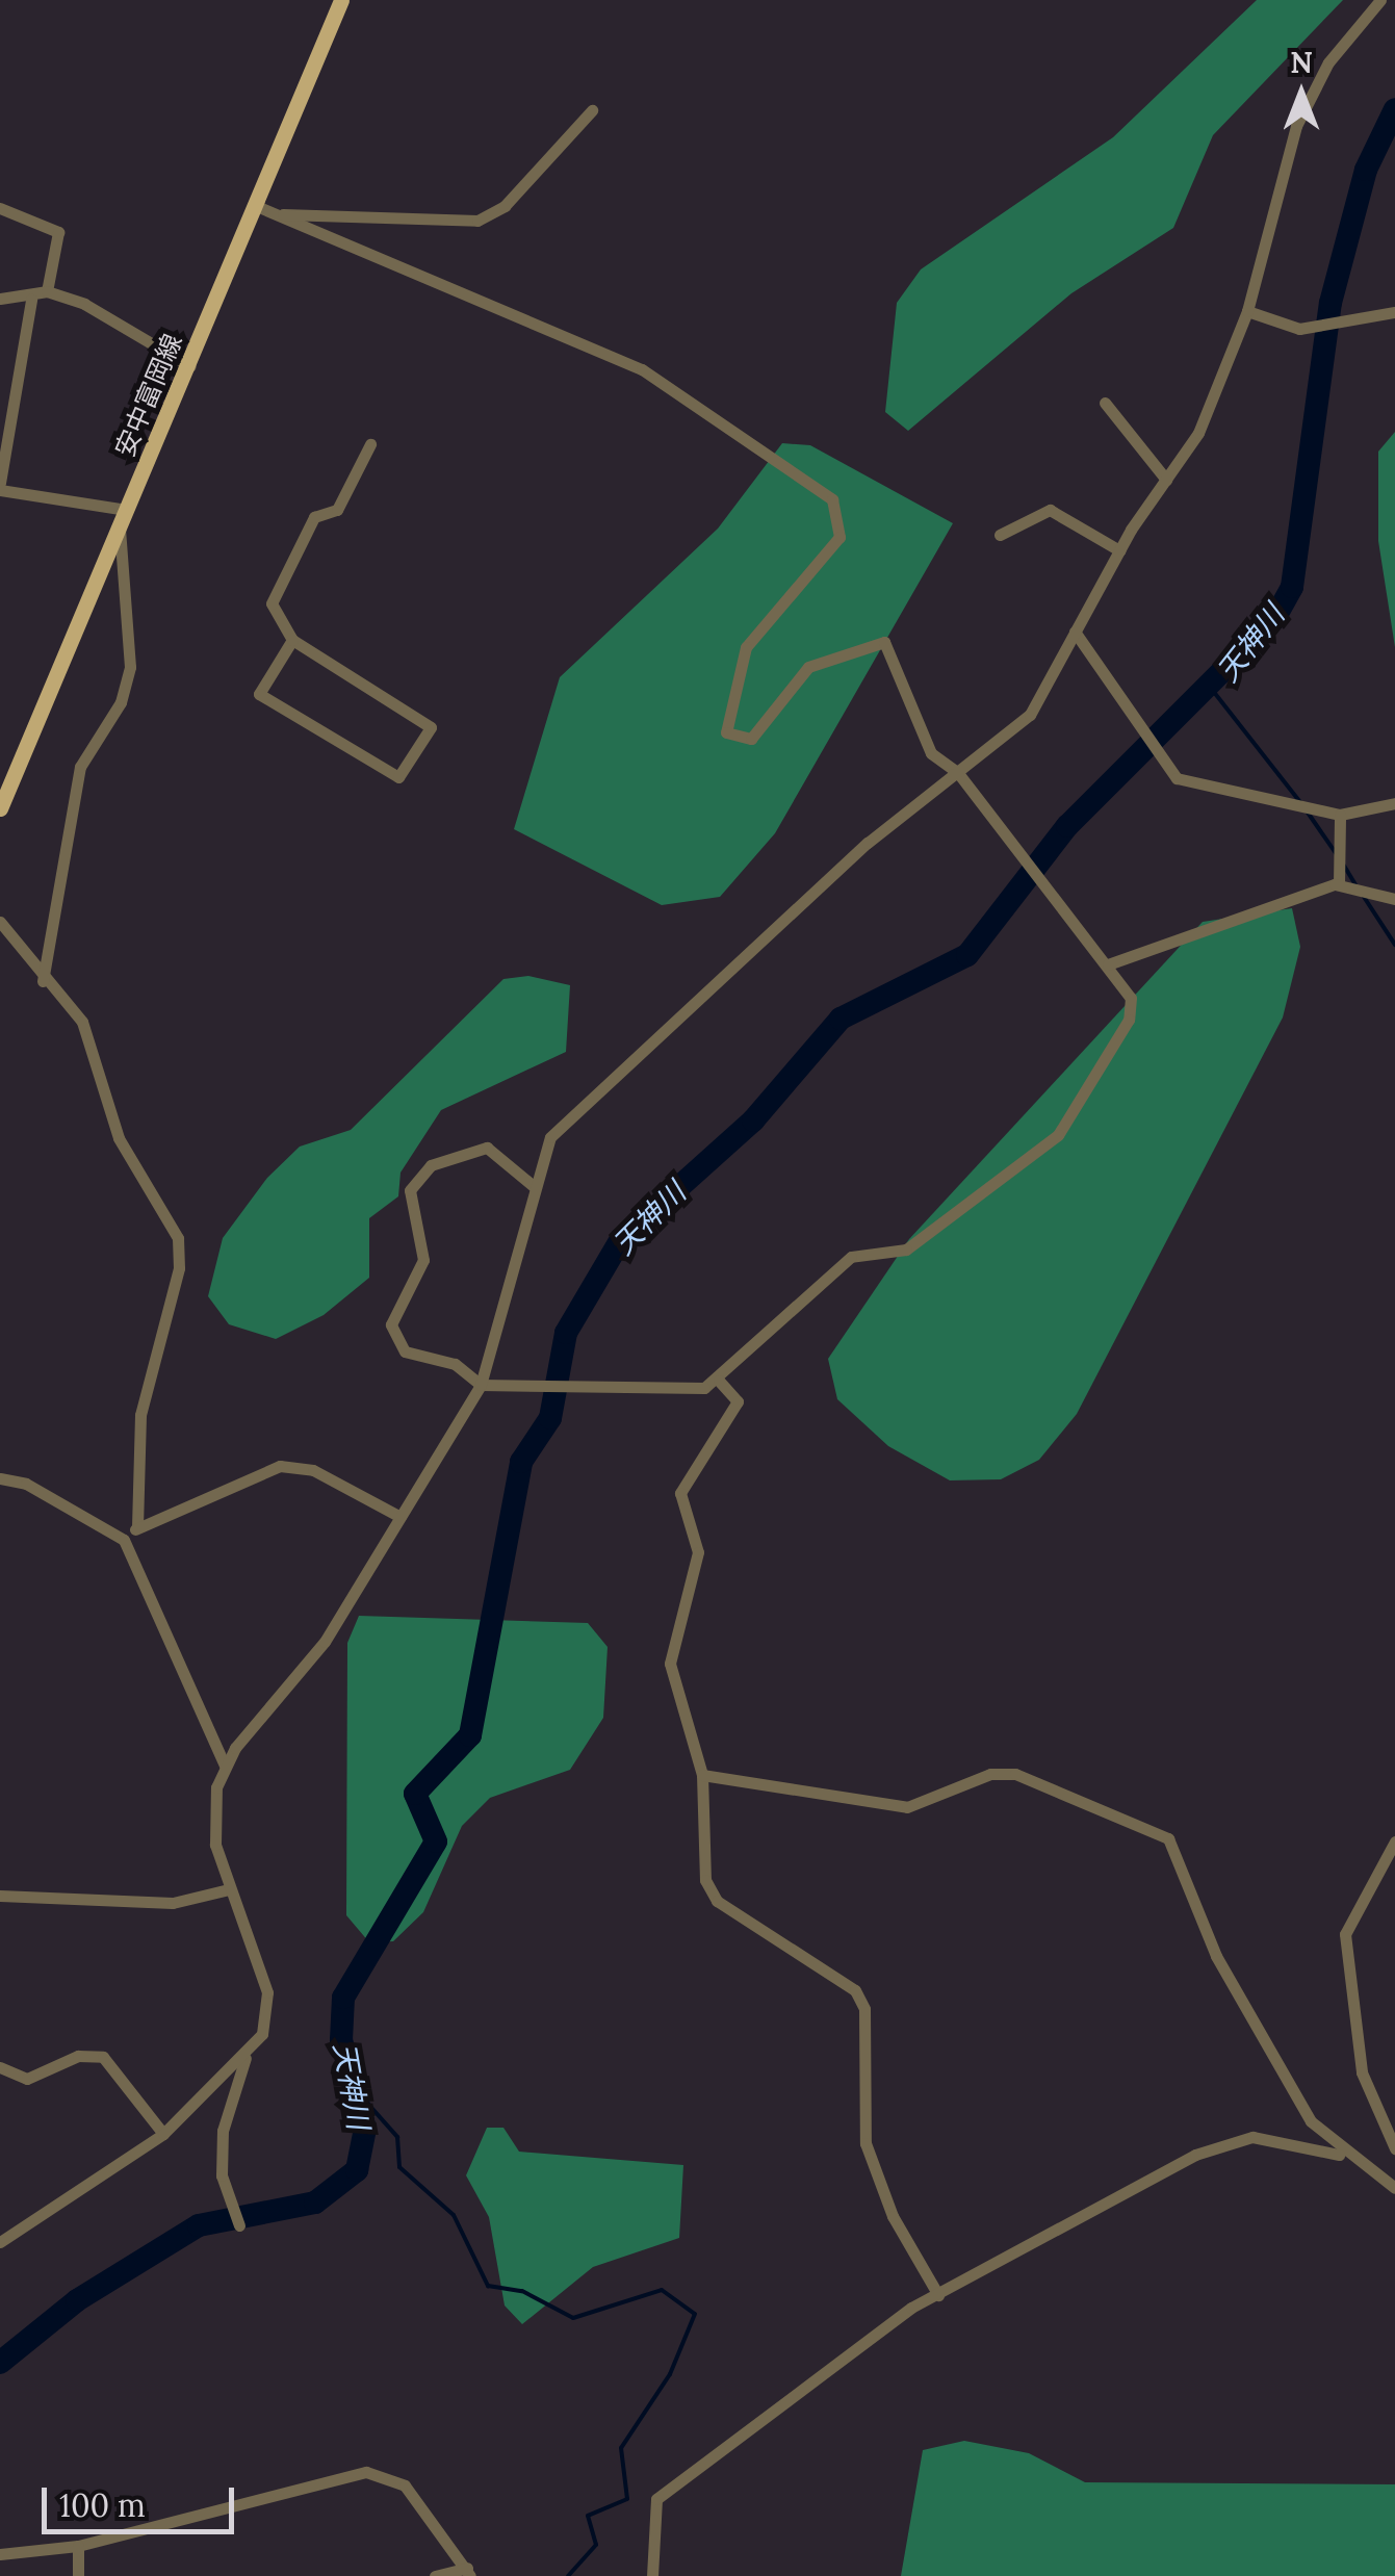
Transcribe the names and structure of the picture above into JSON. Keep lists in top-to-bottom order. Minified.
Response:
{"streets":{"main road":["安中富岡線"]},"water":["天神川"],"scale_bar":"100 m","north":"top"}
